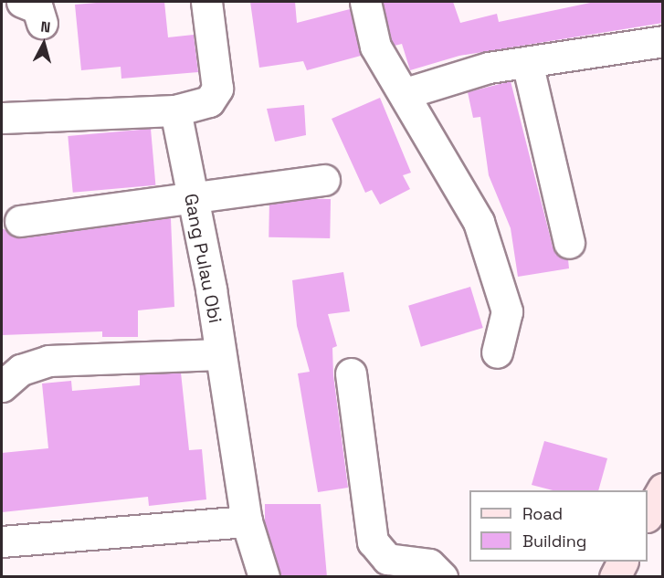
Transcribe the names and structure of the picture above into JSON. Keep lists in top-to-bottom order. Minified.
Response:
{"streets":{"street":["Gang Pulau Obi"]},"legend":["Road","Building"],"north":"top"}
